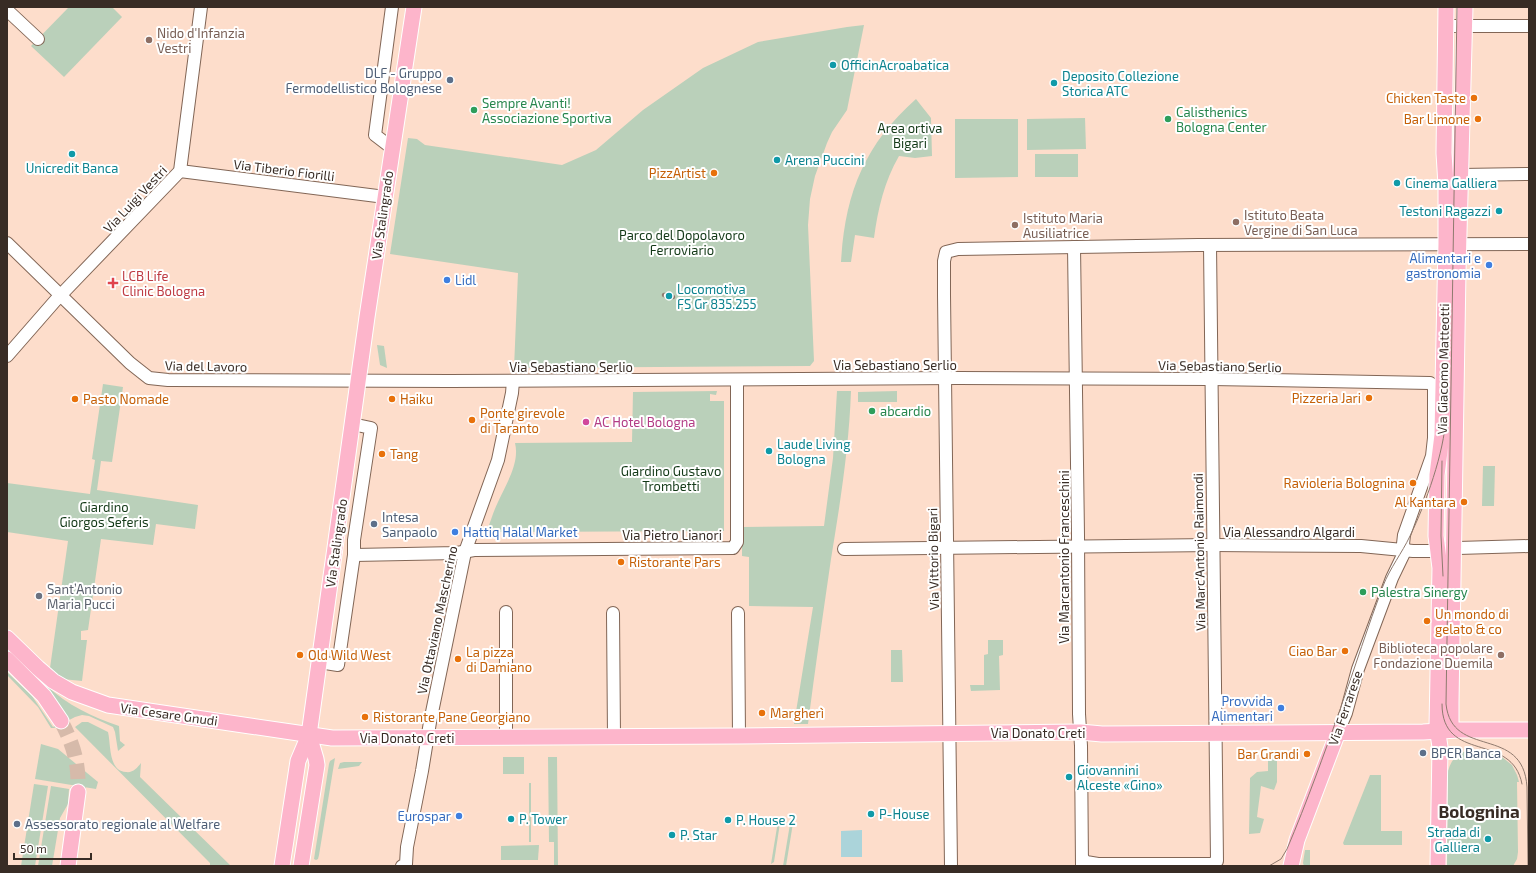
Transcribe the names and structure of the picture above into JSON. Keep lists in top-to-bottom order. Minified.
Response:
{"streets":{"main road":["Via Stalingrado","Via Giacomo Matteotti","Via Ferrarese","Via Cesare Gnudi","Via Donato Creti"],"street":["Via Tiberio Fiorilli","Via Luigi Vestri","Via Sebastiano Serlio","Via del Lavoro","Via Alessandro Algardi","Via Pietro Lianori","Via Marc'Antonio Raimondi","Via Marcantonio Franceschini","Via Vittorio Bigari","Via Ottaviano Mascherino"]},"crossings":[["Via Tiberio Fiorilli","Via Luigi Vestri"],["Via Tiberio Fiorilli","Via Stalingrado"],["Via Luigi Vestri","Via del Lavoro"],["Via Stalingrado","Via Sebastiano Serlio"],["Via Stalingrado","Via del Lavoro"],["Via Stalingrado","Via Pietro Lianori"],["Via Stalingrado","Via Ottaviano Mascherino"],["Via Stalingrado","Via Cesare Gnudi"],["Via Stalingrado","Via Donato Creti"],["Via Sebastiano Serlio","Via del Lavoro"],["Via Sebastiano Serlio","Via Giacomo Matteotti"],["Via Sebastiano Serlio","Via Pietro Lianori"],["Via Sebastiano Serlio","Via Marc'Antonio Raimondi"],["Via Sebastiano Serlio","Via Marcantonio Franceschini"],["Via Sebastiano Serlio","Via Vittorio Bigari"],["Via Sebastiano Serlio","Via Ottaviano Mascherino"],["Via Giacomo Matteotti","Via Alessandro Algardi"],["Via Giacomo Matteotti","Via Ferrarese"],["Via Giacomo Matteotti","Via Donato Creti"],["Via Alessandro Algardi","Via Marc'Antonio Raimondi"],["Via Alessandro Algardi","Via Marcantonio Franceschini"],["Via Alessandro Algardi","Via Vittorio Bigari"],["Via Alessandro Algardi","Via Ferrarese"],["Via Pietro Lianori","Via Ottaviano Mascherino"],["Via Marc'Antonio Raimondi","Via Marcantonio Franceschini"],["Via Marc'Antonio Raimondi","Via Donato Creti"],["Via Marcantonio Franceschini","Via Vittorio Bigari"],["Via Marcantonio Franceschini","Via Donato Creti"],["Via Vittorio Bigari","Via Donato Creti"],["Via Ottaviano Mascherino","Via Donato Creti"],["Via Ferrarese","Via Donato Creti"],["Via Cesare Gnudi","Via Donato Creti"]],"districts":["Bolognina"],"parks":["Area ortiva Bigari","Parco del Dopolavoro Ferroviario","Giardino Gustavo Trombetti","Giardino Giorgos Seferis"],"places":{"other":["Nido d'Infanzia Vestri","OfficinAcroabatica","DLF - Gruppo Fermodellistico Bolognese","Deposito Collezione Storica ATC","Chicken Taste","Sempre Avanti! Associazione Sportiva","Calisthenics Bologna Center","Bar Limone","Unicredit Banca","Arena Puccini","PizzArtist","Cinema Galliera","Testoni Ragazzi","Istituto Beata Vergine di San Luca","Istituto Maria Ausiliatrice","Alimentari e gastronomia","Lidl","Locomotiva FS Gr 835.255","Pizzeria Jari","Pasto Nomade","Haiku","abcardio","Ponte girevole di Taranto","AC Hotel Bologna","Laude Living Bologna","Tang","Ravioleria Bolognina","Al Kantara","Intesa Sanpaolo","Hattiq Halal Market","Ristorante Pars","Palestra Sinergy","Sant’Antonio Maria Pucci","Un mondo di gelato & co","Ciao Bar","Old Wild West","Biblioteca popolare Fondazione Duemila","La pizza di Damiano","Provvida Alimentari","Margherì","Ristorante Pane Georgiano","BPER Banca","Bar Grandi","Giovannini Alceste «Gino»","P-House","Eurospar","P. Tower","P. House 2","Assessorato regionale al Welfare","P. Star","Strada di Galliera"],"health":["LCB Life Clinic Bologna"]},"scale_bar":"50 m"}
